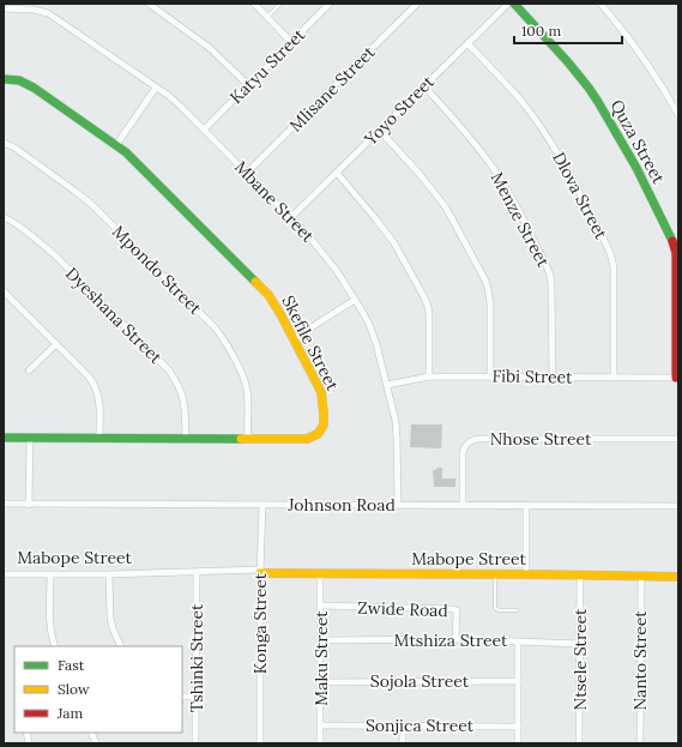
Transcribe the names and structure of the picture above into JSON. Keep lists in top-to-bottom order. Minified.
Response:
{"streets":{"street":["Katyu Street","Mlisane Street","Yoyo Street","Quza Street","Dlova Street","Mbane Street","Menze Street","Mpondo Street","Dyeshana Street","Skefile Street","Fibi Street","Nhose Street","Johnson Road","Mabope Street","Zwide Road","Konga Street","Mtshiza Street","Tshinki Street","Maku Street","Ntsele Street","Nanto Street","Sojola Street","Sonjica Street"]},"crossings":[["Katyu Street","Mbane Street"],["Mlisane Street","Mbane Street"],["Yoyo Street","Dlova Street"],["Yoyo Street","Mbane Street"],["Yoyo Street","Menze Street"],["Quza Street","Fibi Street"],["Dlova Street","Fibi Street"],["Mbane Street","Fibi Street"],["Mbane Street","Johnson Road"],["Menze Street","Fibi Street"],["Mpondo Street","Skefile Street"],["Dyeshana Street","Skefile Street"],["Nhose Street","Johnson Road"],["Johnson Road","Konga Street"],["Mabope Street","Konga Street"],["Mabope Street","Tshinki Street"],["Mabope Street","Maku Street"],["Mabope Street","Ntsele Street"],["Mabope Street","Nanto Street"],["Zwide Road","Mtshiza Street"],["Zwide Road","Maku Street"],["Mtshiza Street","Maku Street"],["Mtshiza Street","Ntsele Street"],["Maku Street","Sojola Street"],["Maku Street","Sonjica Street"]],"legend":["Fast","Slow","Jam"],"scale_bar":"100 m"}
